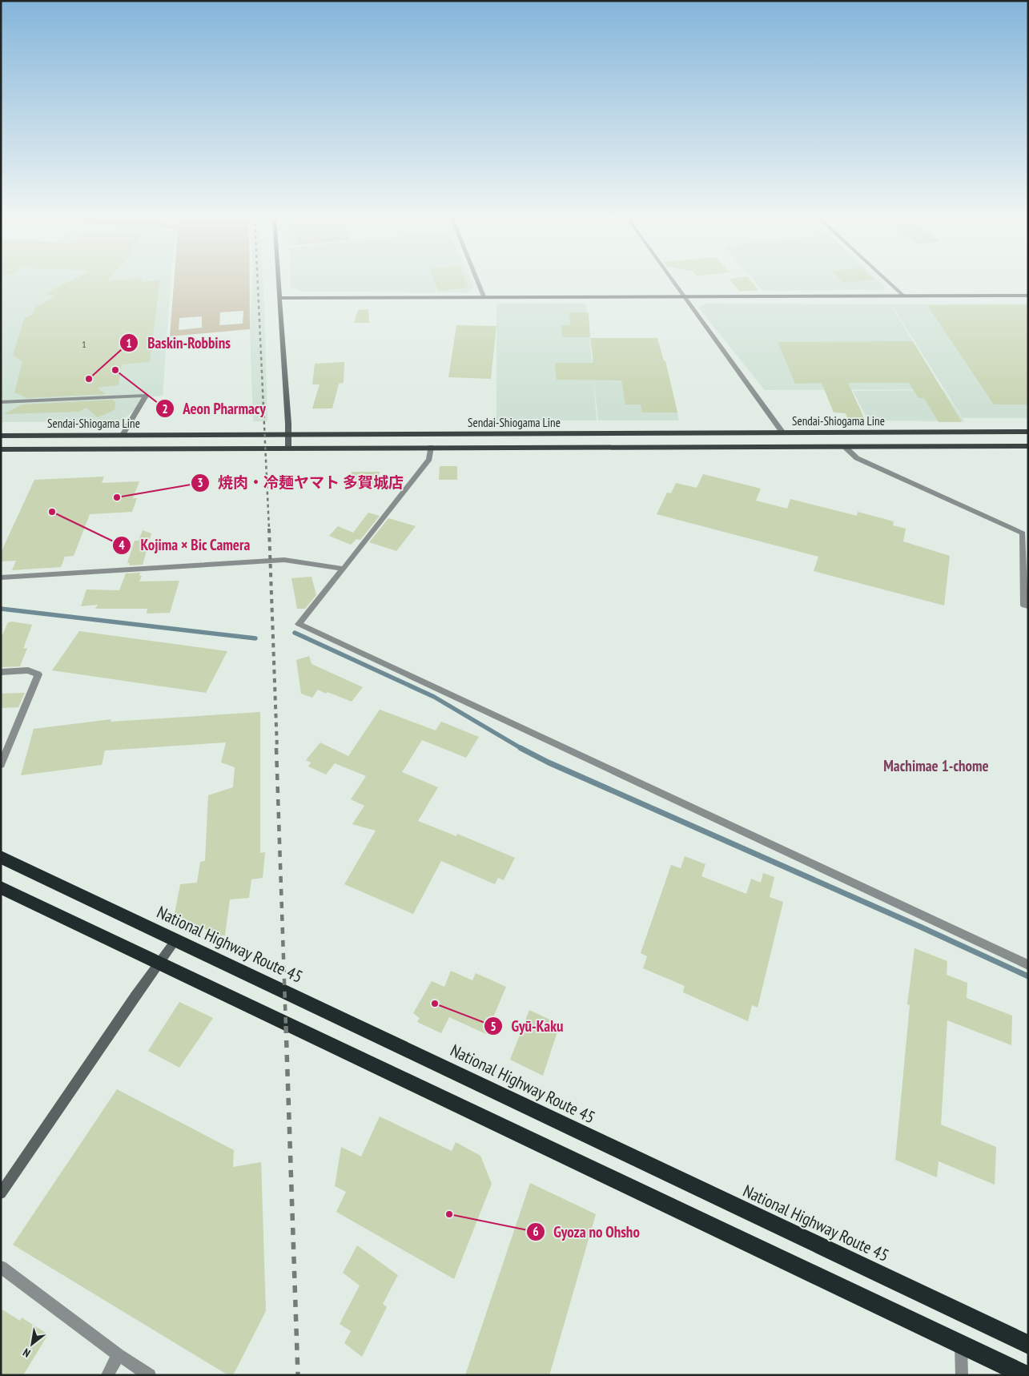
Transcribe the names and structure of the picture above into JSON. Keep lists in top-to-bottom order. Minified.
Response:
{"streets":{"highway":["National Highway Route 45"],"main road":["Sendai-Shiogama Line"]},"districts":["Machimae 1-chome"],"places":["Aeon Pharmacy","Baskin-Robbins","焼肉・冷麺ヤマト 多賀城店","Kojima × Bic Camera","Gyū-Kaku","Gyoza no Ohsho"],"house_numbers":["1"],"north":"bottom left"}
